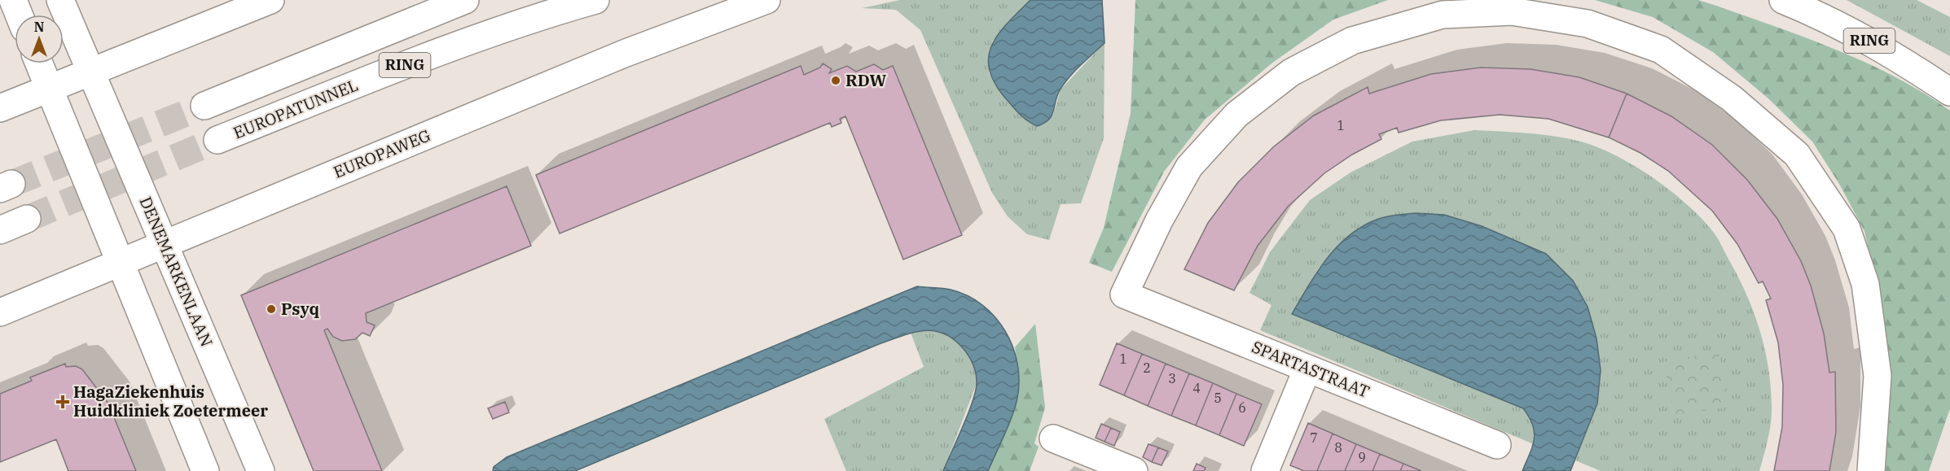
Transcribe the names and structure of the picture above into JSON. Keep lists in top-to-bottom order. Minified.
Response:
{"streets":{"street":["RING","EUROPATUNNEL","EUROPAWEG","DENEMARKENLAAN","SPARTASTRAAT"]},"crossings":[["EUROPAWEG","DENEMARKENLAAN"]],"places":{"other":["RDW","Psyq"],"health":["HagaZiekenhuis Huidkliniek Zoetermeer"]},"house_numbers":["1","1","2","3","4","5","6","7","8","9"],"north":"top"}
